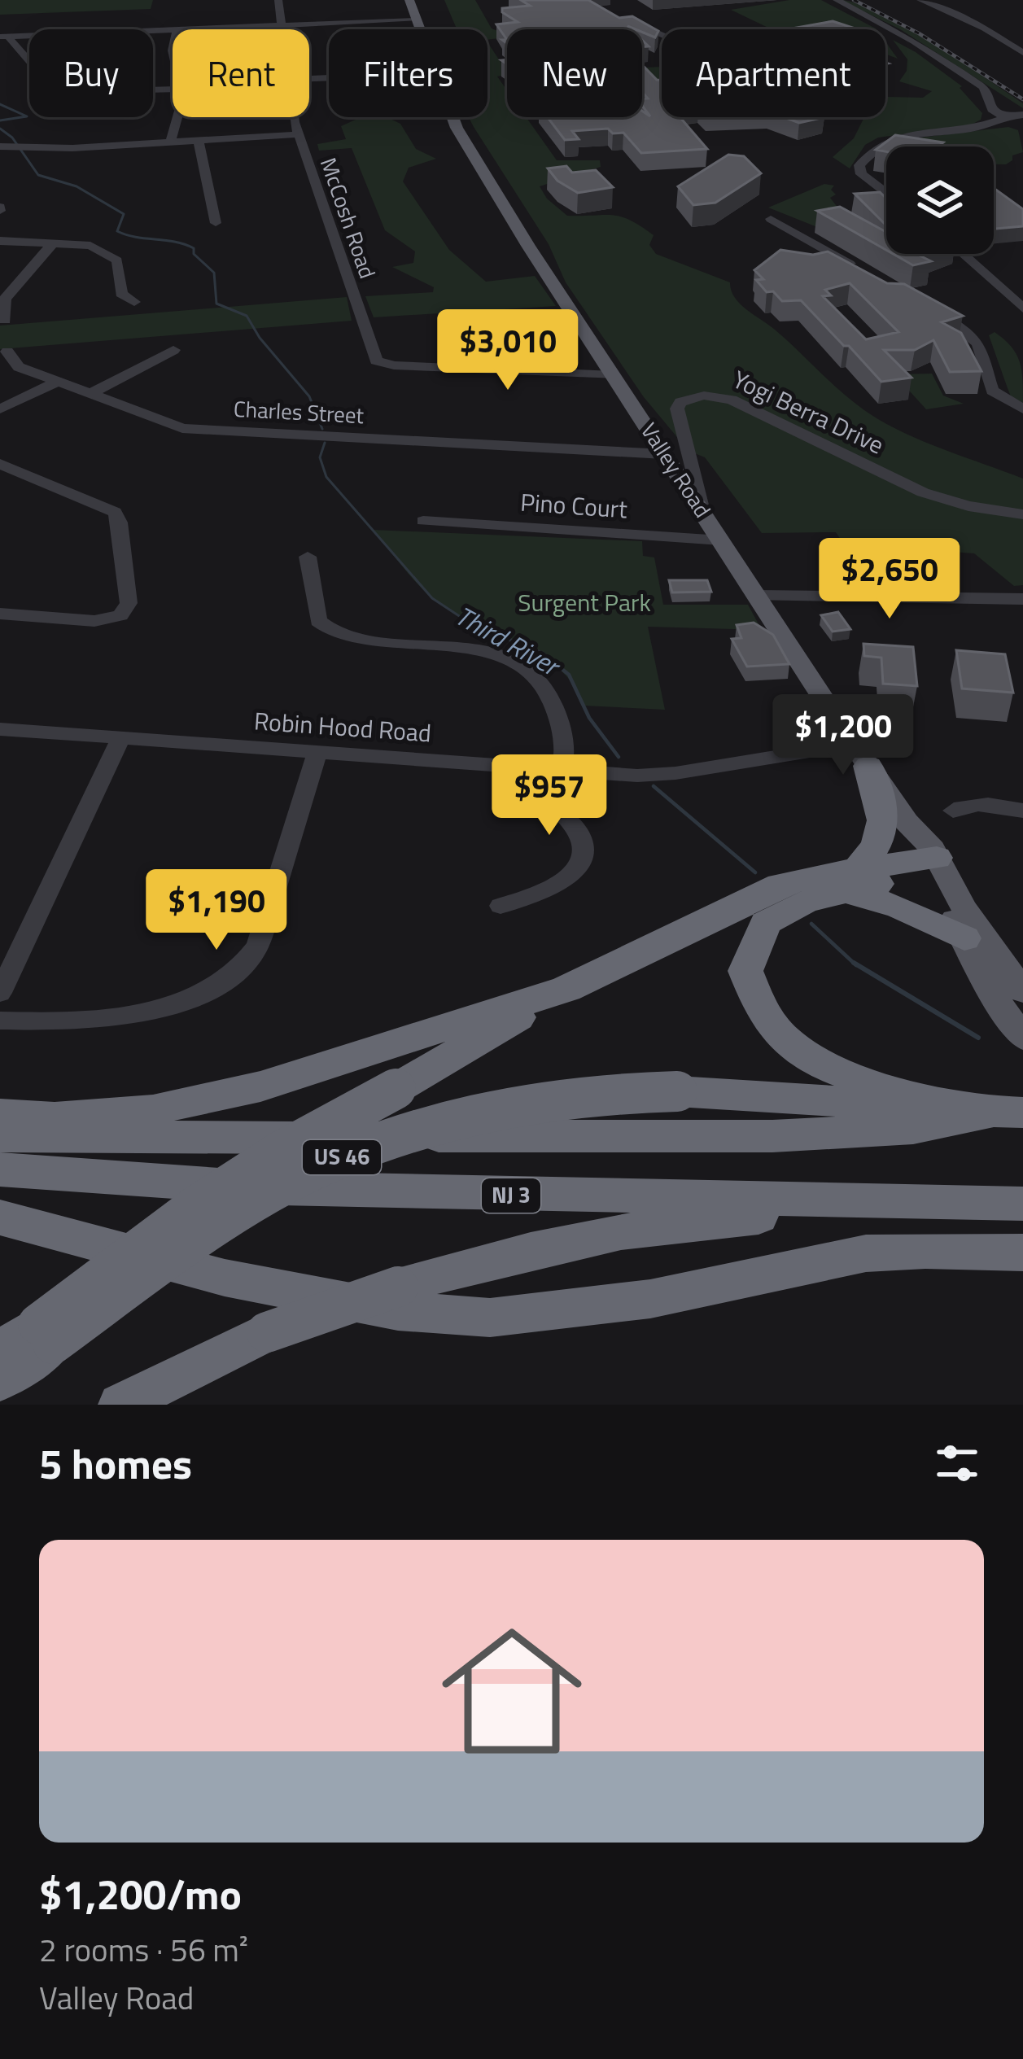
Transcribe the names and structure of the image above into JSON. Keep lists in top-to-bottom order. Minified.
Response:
{"streets":{"highway":["US 46","NJ 3"],"main road":["Valley Road"],"street":["McCosh Road","Charles Street","Yogi Berra Drive","Pino Court","Robin Hood Road"]},"crossings":[["McCosh Road","Valley Road"],["Charles Street","Valley Road"],["Yogi Berra Drive","Valley Road"],["Valley Road","Pino Court"],["Valley Road","Robin Hood Road"]],"water":["Third River"],"parks":["Surgent Park"],"page":{"chip":["Buy","Rent","Filters","New","Apartment"],"price":["$3,010","$2,650","$1,200","$957","$1,190"],"heading":"5 homes","list":[{"name":"$1,200/mo","note":"2 rooms · 56 m² · Valley Road"}]}}
